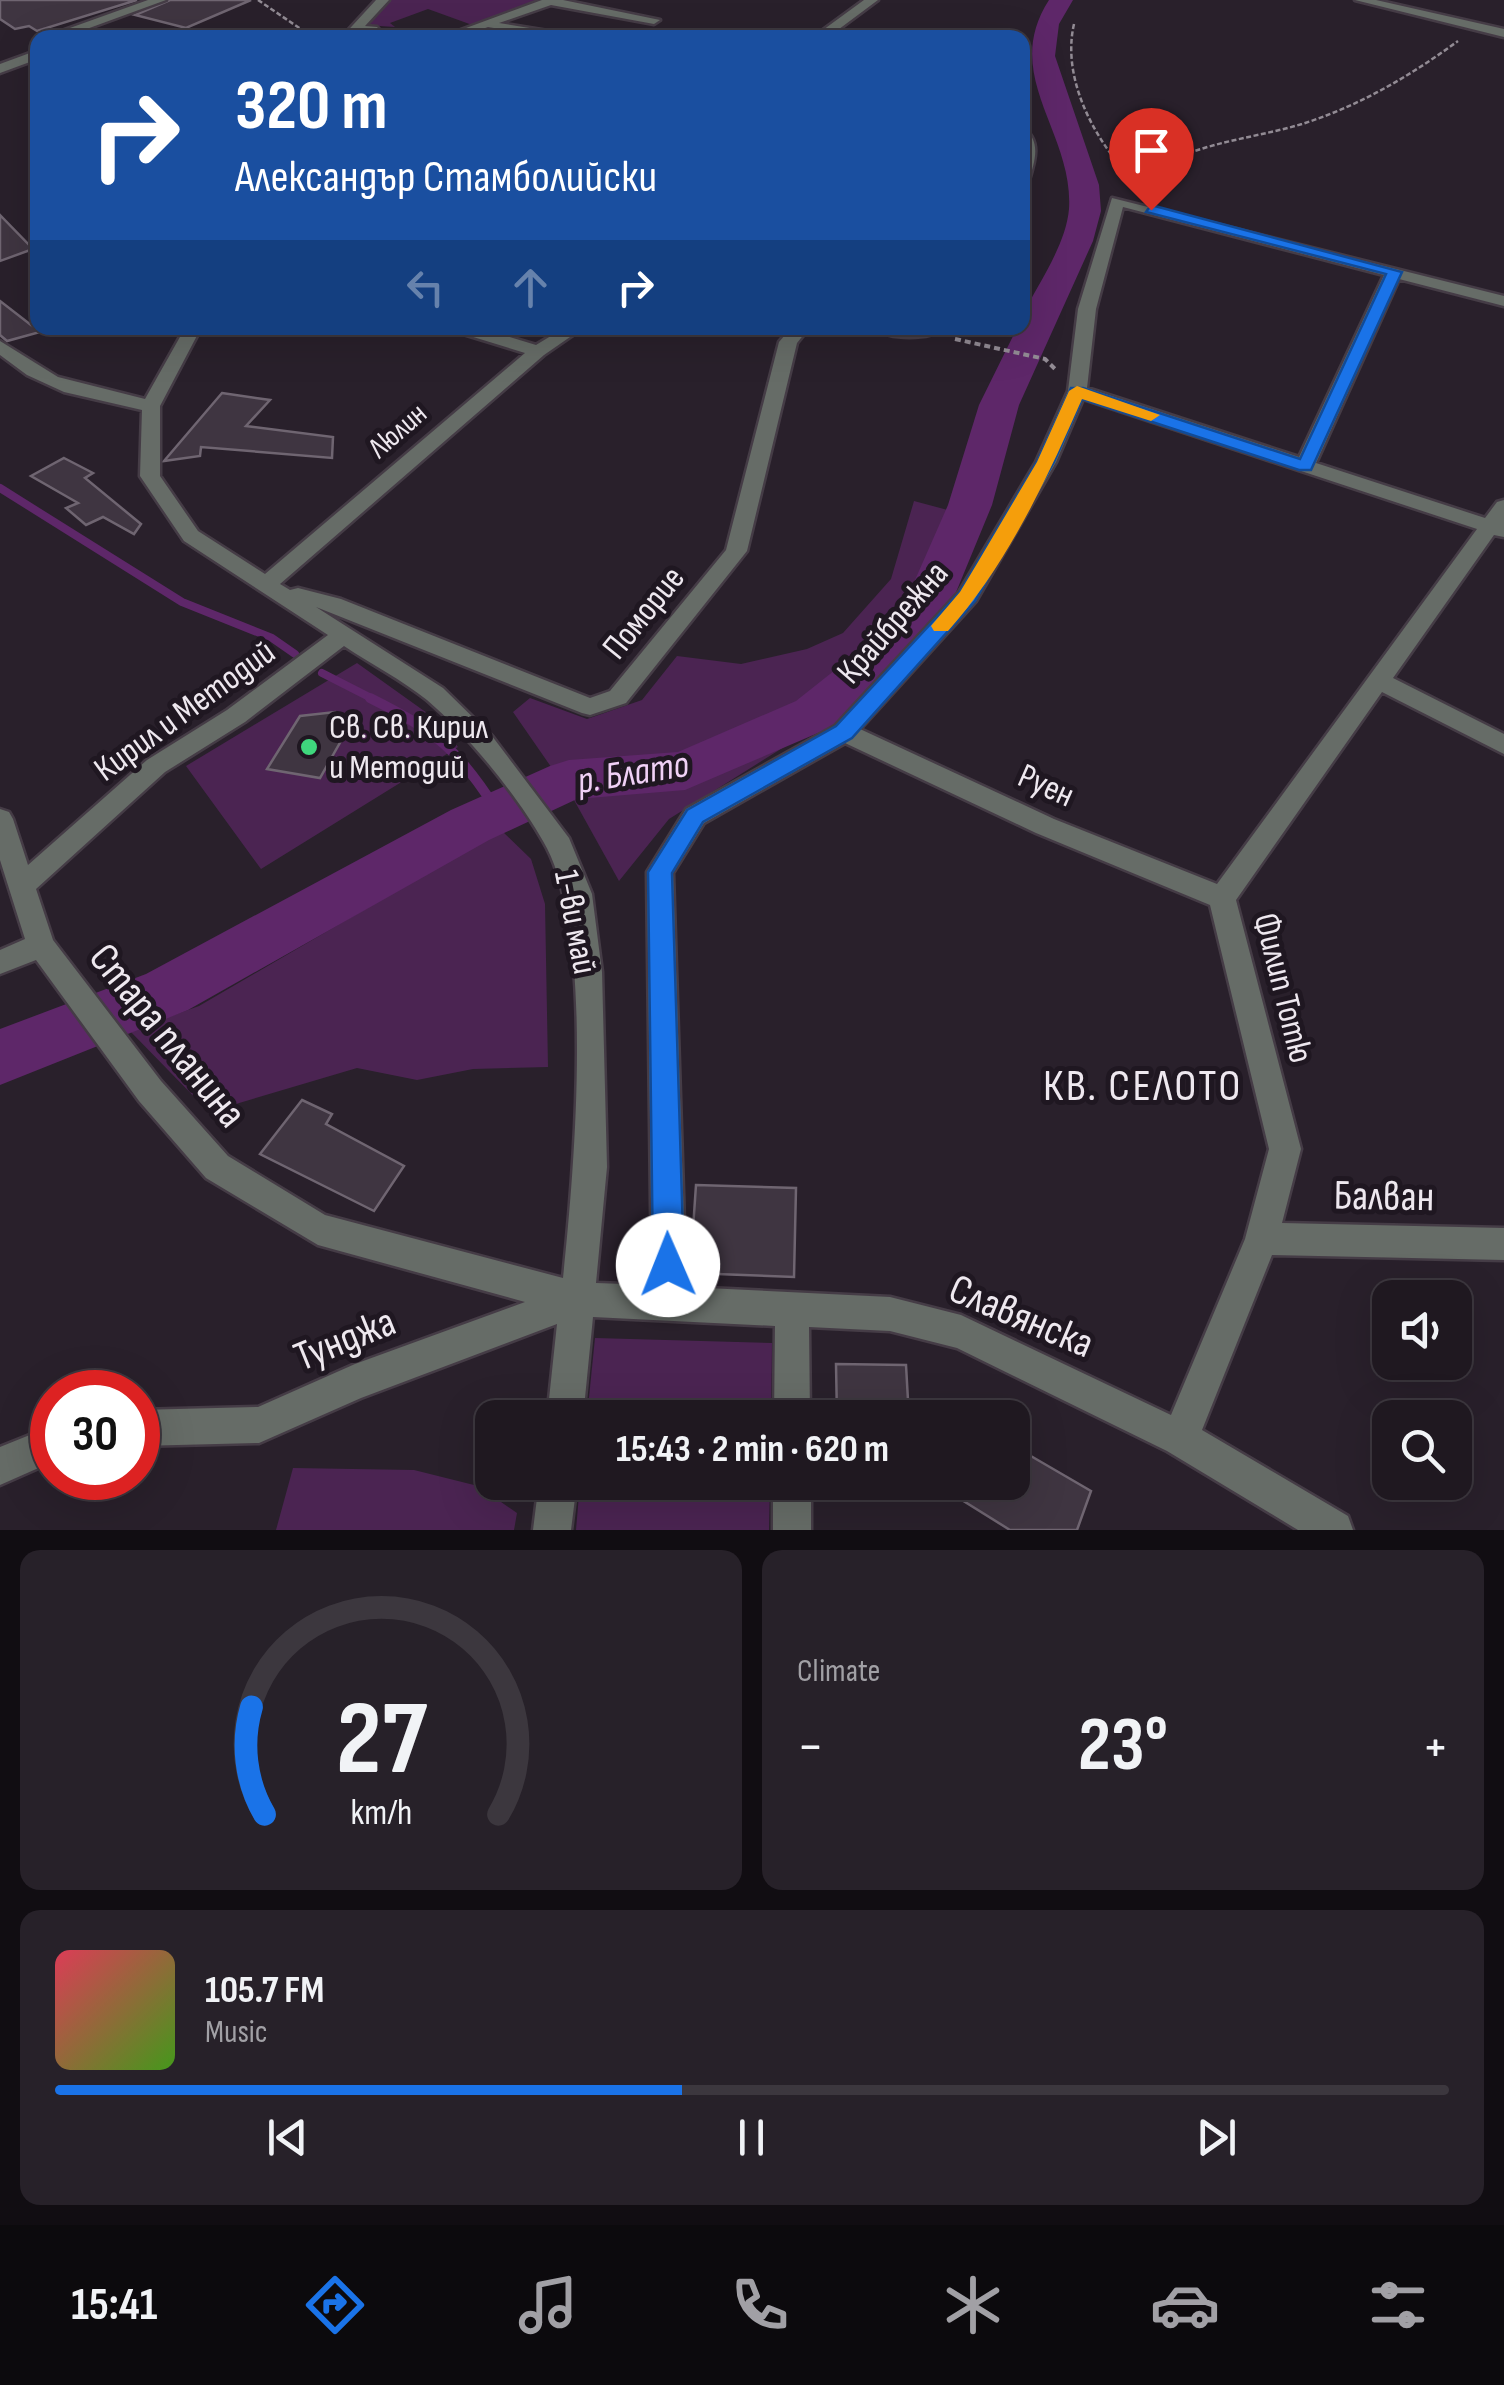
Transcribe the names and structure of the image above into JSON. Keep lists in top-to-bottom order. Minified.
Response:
{"streets":{"street":["Люлин","Поморие","Крайбрежна","Кирил и Методий","Руен","1-ви май","Филип Тотю","Стара планина","Балван","Славянска","Тунджа"]},"crossings":[["Люлин","Поморие"],["Люлин","1-ви май"],["Поморие","1-ви май"],["Крайбрежна","Руен"],["Крайбрежна","Славянска"],["Кирил и Методий","1-ви май"],["Кирил и Методий","Стара планина"],["Руен","Филип Тотю"],["1-ви май","Стара планина"],["1-ви май","Славянска"],["1-ви май","Тунджа"],["Филип Тотю","Балван"],["Филип Тотю","Славянска"],["Стара планина","Славянска"],["Стара планина","Тунджа"],["Славянска","Тунджа"]],"districts":["КВ. СЕЛОТО"],"water":["р. Блато"],"places":["Св. Св. Кирил и Методий"],"page":{"turn":["320 m","Александър Стамболийски"],"limit":"30","trip":"15:43 · 2 min · 620 m","tile":"Climate","heat":["−","23°","+"],"song":["105.7 FM","Music"],"tabs":"15:41","gauge":["27","km/h"]}}
